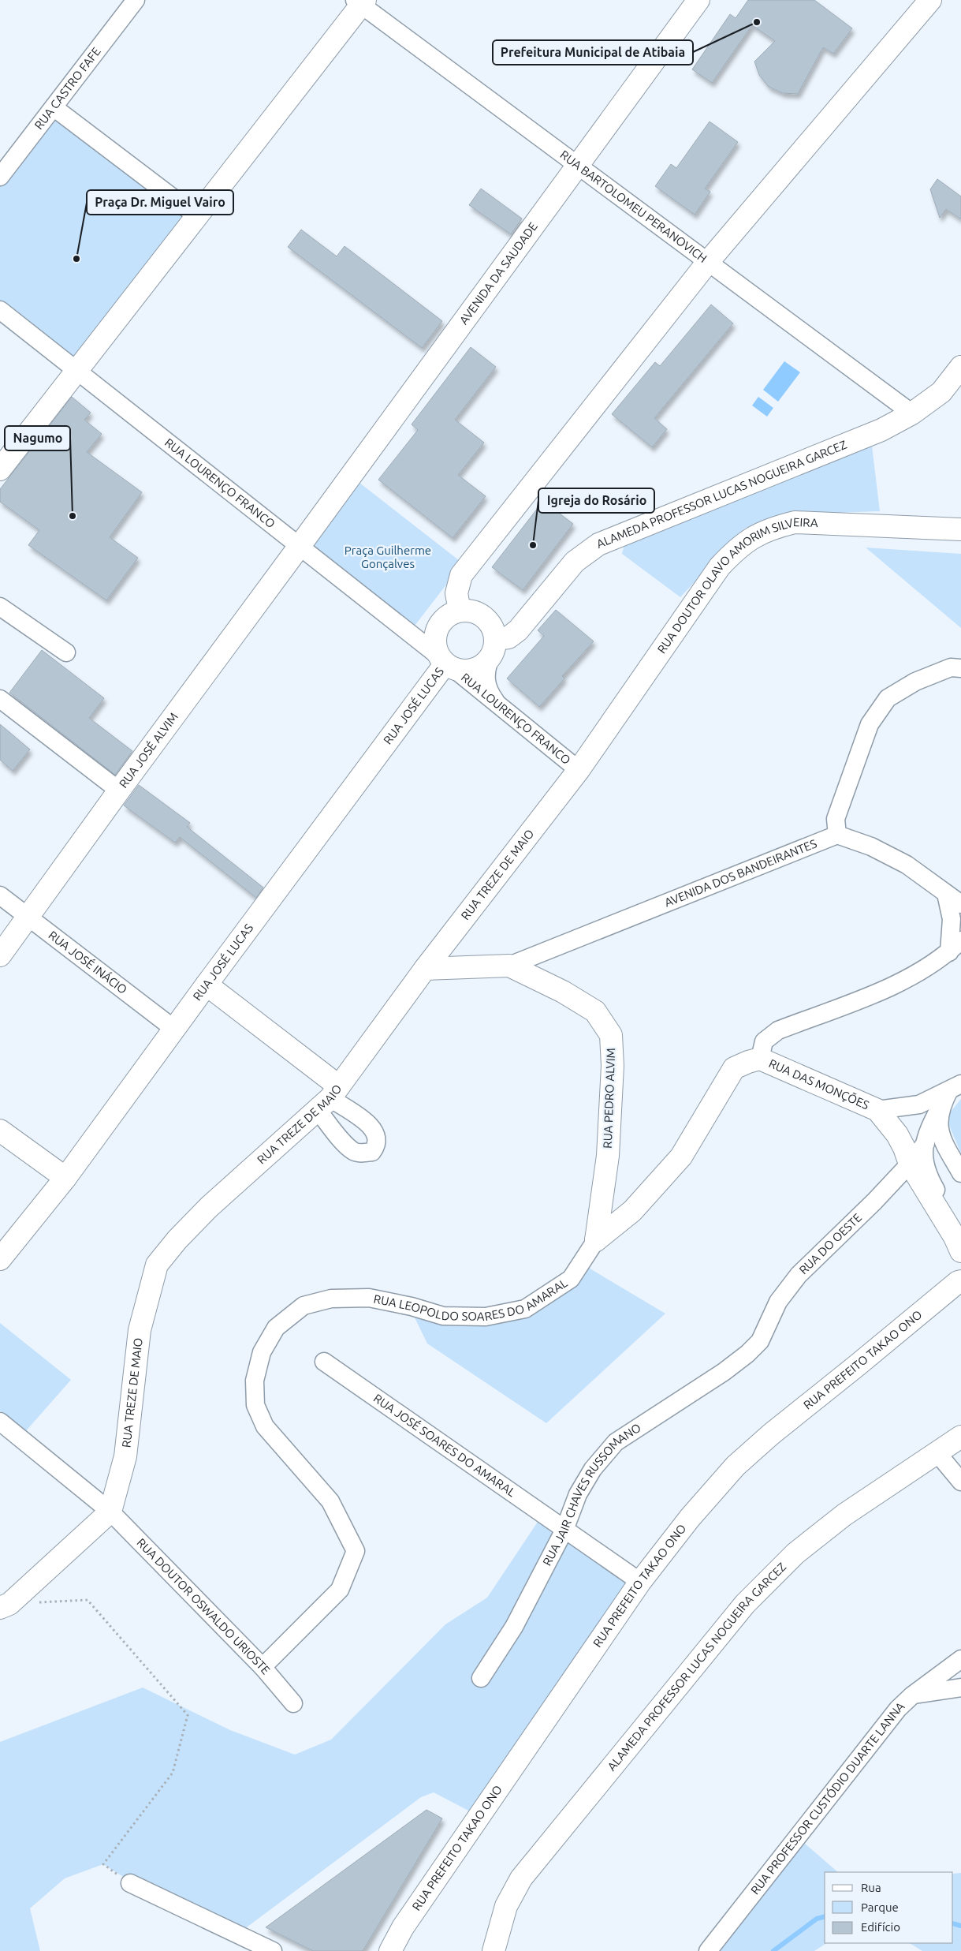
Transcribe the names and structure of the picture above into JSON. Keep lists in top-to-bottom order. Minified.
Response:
{"streets":{"main road":["AVENIDA DA SAUDADE","ALAMEDA PROFESSOR LUCAS NOGUEIRA GARCEZ","RUA DOUTOR OLAVO AMORIM SILVEIRA","RUA JOSÉ LUCAS","RUA JOSÉ ALVIM","AVENIDA DOS BANDEIRANTES","RUA TREZE DE MAIO","RUA DAS MONÇÕES","RUA PEDRO ALVIM","RUA LEOPOLDO SOARES DO AMARAL","RUA PREFEITO TAKAO ONO"],"street":["RUA CASTRO FAFE","RUA BARTOLOMEU PERANOVICH","RUA LOURENÇO FRANCO","RUA JOSÉ INÁCIO","RUA DO OESTE","RUA JOSÉ SOARES DO AMARAL","RUA JAIR CHAVES RUSSOMANO","RUA DOUTOR OSWALDO URIOSTE","RUA PROFESSOR CUSTÓDIO DUARTE LANNA"]},"crossings":[["RUA BARTOLOMEU PERANOVICH","AVENIDA DA SAUDADE"],["RUA BARTOLOMEU PERANOVICH","ALAMEDA PROFESSOR LUCAS NOGUEIRA GARCEZ"],["AVENIDA DA SAUDADE","RUA LOURENÇO FRANCO"],["AVENIDA DA SAUDADE","RUA JOSÉ ALVIM"],["RUA LOURENÇO FRANCO","ALAMEDA PROFESSOR LUCAS NOGUEIRA GARCEZ"],["RUA LOURENÇO FRANCO","RUA DOUTOR OLAVO AMORIM SILVEIRA"],["RUA LOURENÇO FRANCO","RUA JOSÉ LUCAS"],["RUA LOURENÇO FRANCO","RUA JOSÉ ALVIM"],["RUA LOURENÇO FRANCO","RUA TREZE DE MAIO"],["ALAMEDA PROFESSOR LUCAS NOGUEIRA GARCEZ","RUA JOSÉ LUCAS"],["RUA DOUTOR OLAVO AMORIM SILVEIRA","RUA TREZE DE MAIO"],["RUA JOSÉ LUCAS","RUA JOSÉ INÁCIO"],["RUA JOSÉ ALVIM","RUA JOSÉ INÁCIO"],["AVENIDA DOS BANDEIRANTES","RUA TREZE DE MAIO"],["AVENIDA DOS BANDEIRANTES","RUA PEDRO ALVIM"],["RUA TREZE DE MAIO","RUA DOUTOR OSWALDO URIOSTE"],["RUA DAS MONÇÕES","RUA LEOPOLDO SOARES DO AMARAL"],["RUA PEDRO ALVIM","RUA LEOPOLDO SOARES DO AMARAL"],["RUA DO OESTE","RUA JAIR CHAVES RUSSOMANO"],["RUA LEOPOLDO SOARES DO AMARAL","RUA DOUTOR OSWALDO URIOSTE"],["RUA PREFEITO TAKAO ONO","RUA JOSÉ SOARES DO AMARAL"],["RUA JOSÉ SOARES DO AMARAL","RUA JAIR CHAVES RUSSOMANO"]],"parks":["Praça Guilherme Gonçalves"],"places":["Prefeitura Municipal de Atibaia","Praça Dr. Miguel Vairo","Nagumo","Igreja do Rosário"],"legend":["Rua","Parque","Edifício"]}
